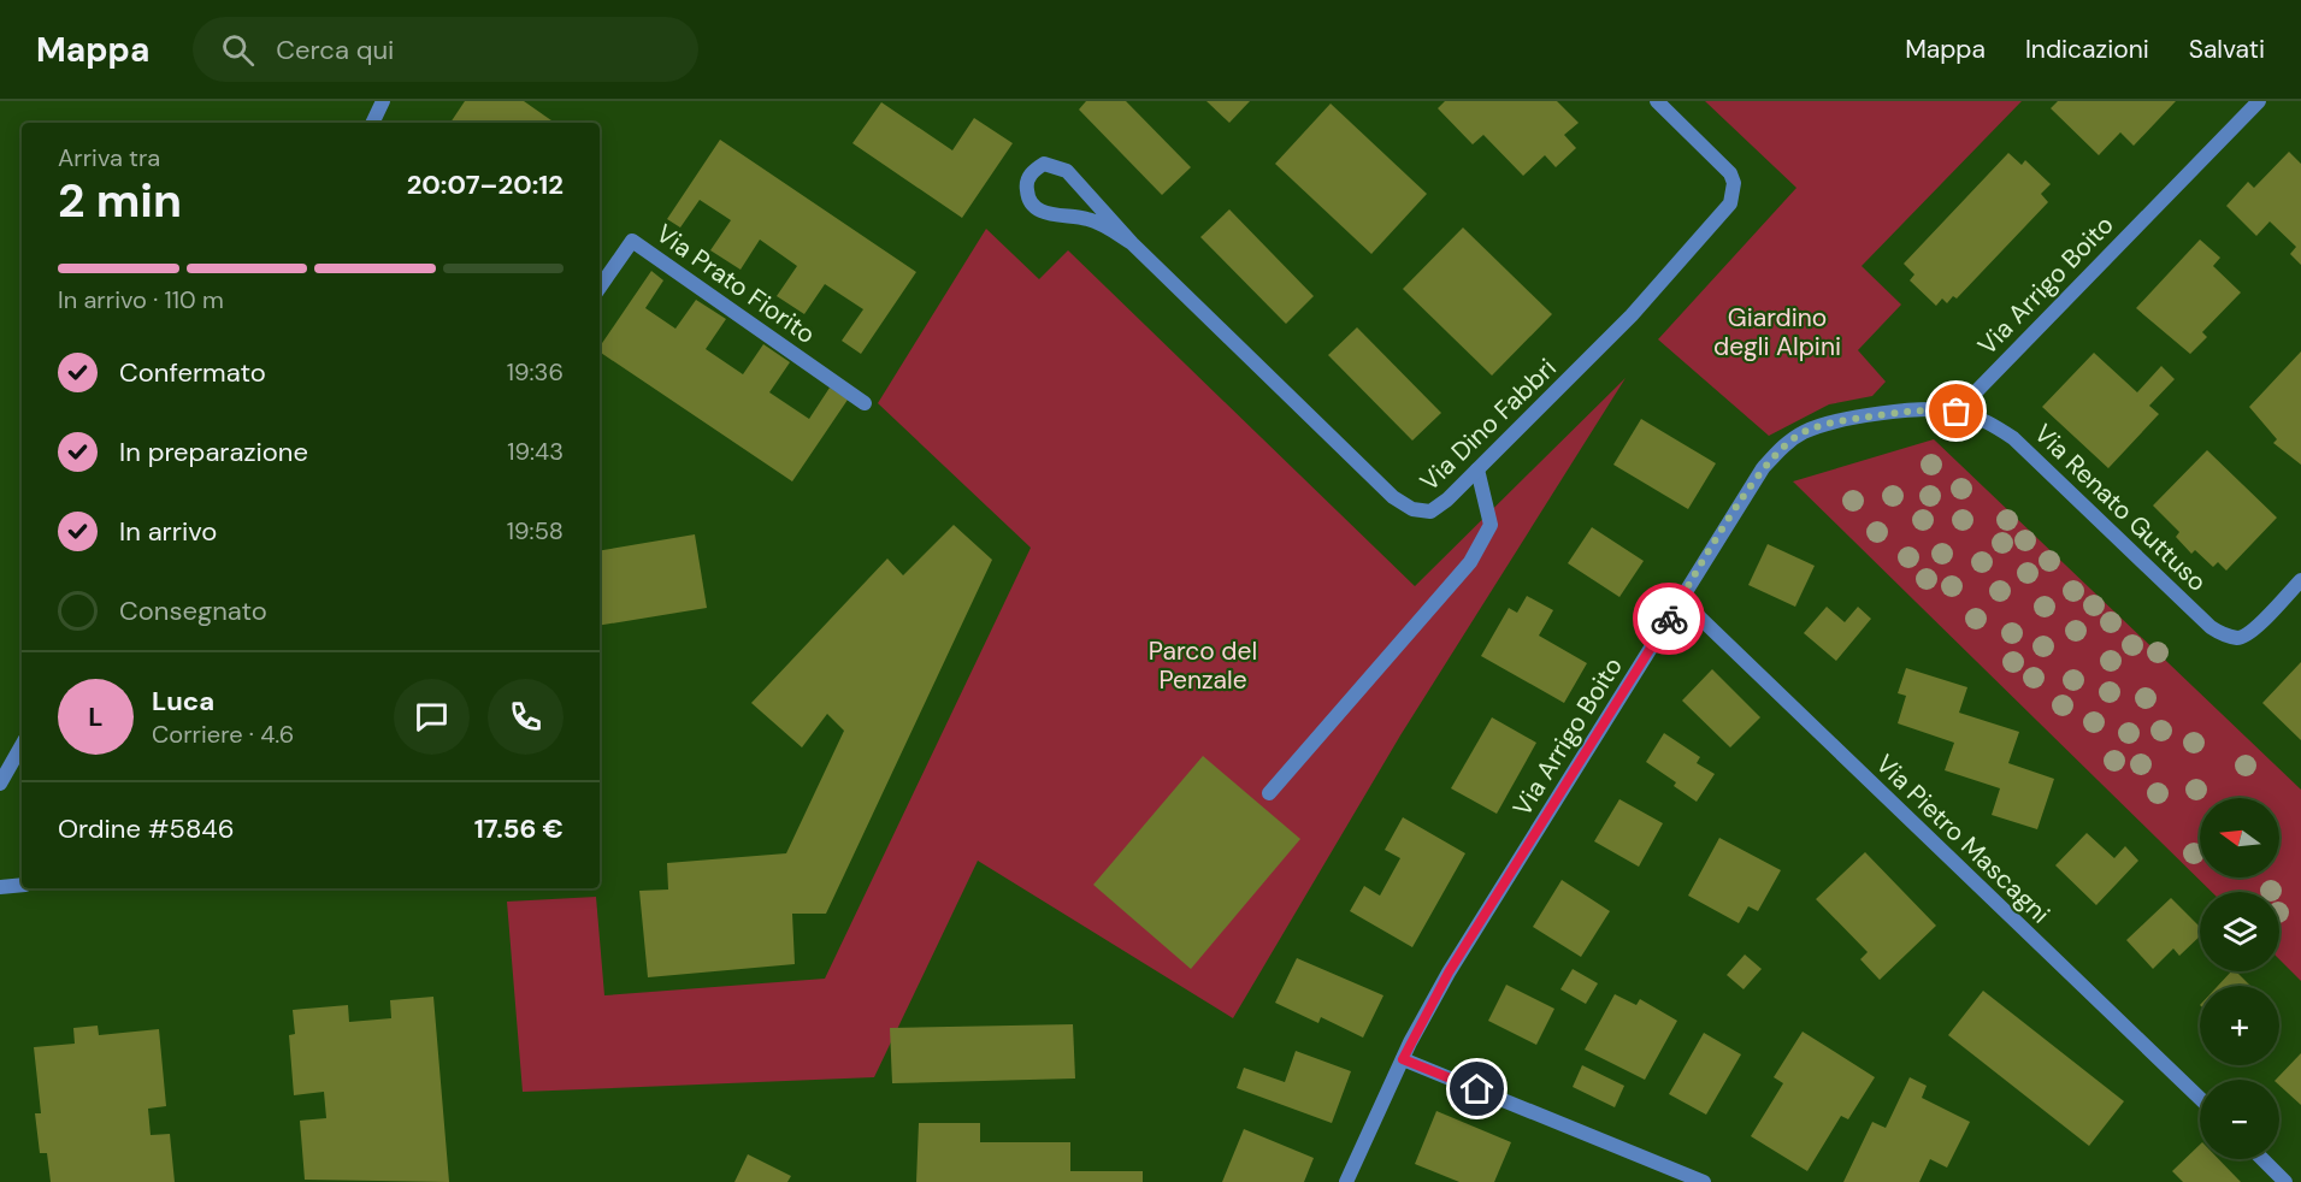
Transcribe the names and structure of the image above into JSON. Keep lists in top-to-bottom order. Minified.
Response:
{"streets":{"street":["Via Prato Fiorito","Via Arrigo Boito","Via Dino Fabbri","Via Renato Guttuso","Via Pietro Mascagni"]},"crossings":[["Via Arrigo Boito","Via Renato Guttuso"],["Via Arrigo Boito","Via Pietro Mascagni"]],"parks":["Giardino degli Alpini","Parco del Penzale"],"north":"left","page":{"header":"Mappa","search":"Cerca qui","nav":["Mappa","Indicazioni","Salvati"],"heading":["2 min","Arriva tra","20:07–20:12"],"panel":["Luca","Corriere · 4.6","Ordine #5846","17.56 €"],"bar":"In arrivo · 110 m","list":[["Confermato","19:36"],["In preparazione","19:43"],["In arrivo","19:58"],"Consegnato"],"round":"L","map_buttons":["+","−"]}}
